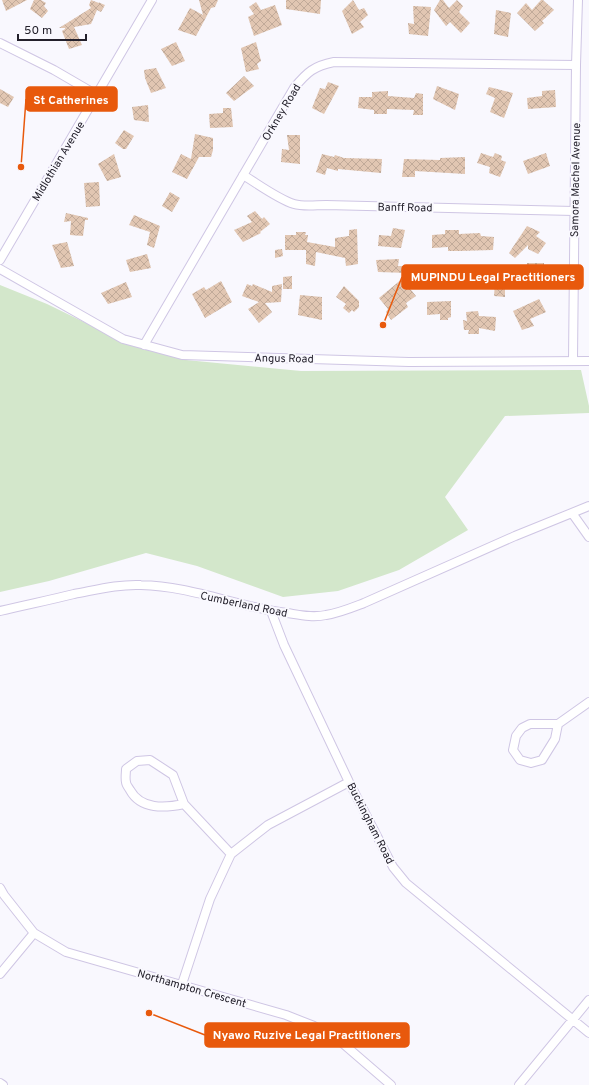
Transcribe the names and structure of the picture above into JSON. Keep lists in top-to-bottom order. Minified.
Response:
{"streets":{"street":["Orkney Road","Midlothian Avenue","Samora Machel Avenue","Banff Road","Angus Road","Cumberland Road","Buckingham Road","Northampton Crescent"]},"crossings":[["Orkney Road","Samora Machel Avenue"],["Orkney Road","Banff Road"],["Orkney Road","Angus Road"],["Samora Machel Avenue","Banff Road"],["Samora Machel Avenue","Angus Road"],["Cumberland Road","Buckingham Road"]],"places":["St Catherines","MUPINDU Legal Practitioners","Nyawo Ruzive Legal Practitioners"],"scale_bar":"50 m"}
